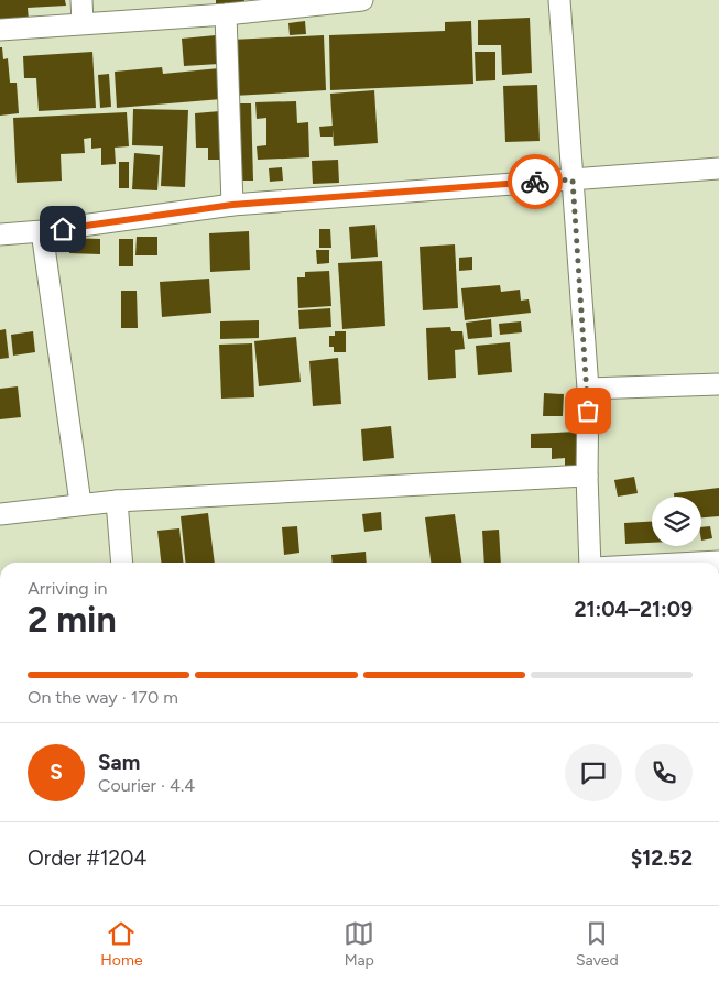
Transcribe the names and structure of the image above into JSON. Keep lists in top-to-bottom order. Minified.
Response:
{"page":{"heading":["2 min","Arriving in","21:04–21:09"],"panel":["Sam","Courier · 4.4","Order #1204","$12.52"],"bar":"On the way · 170 m","round":"S","tabs":["Home","Map","Saved"]}}
